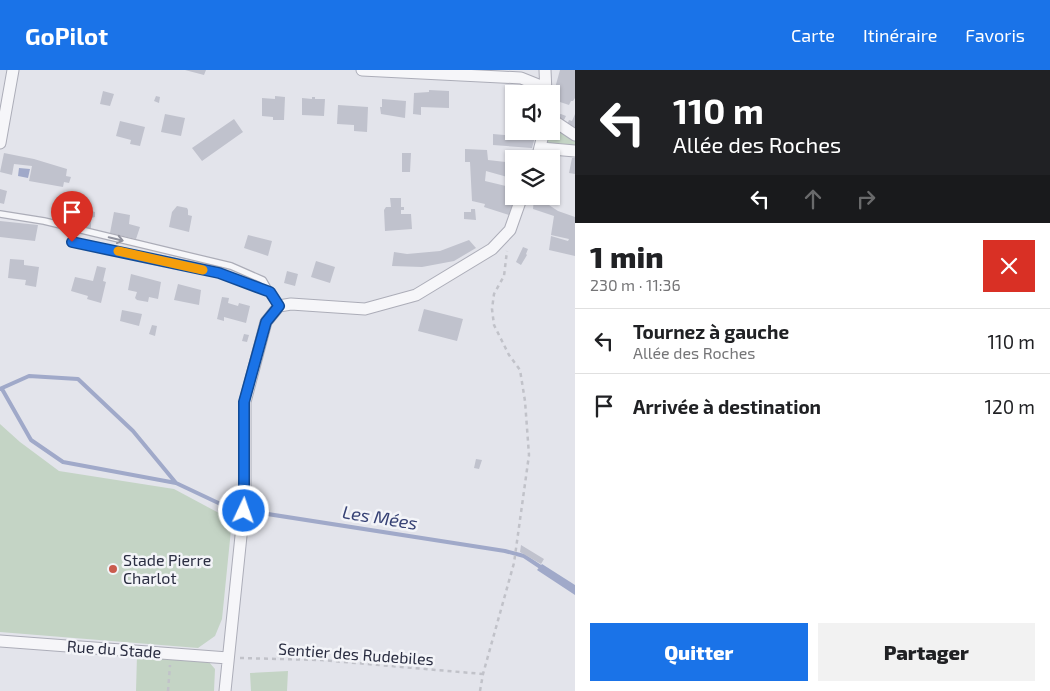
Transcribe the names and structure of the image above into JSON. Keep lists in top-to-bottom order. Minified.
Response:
{"streets":{"street":["Rue du Stade"],"path":["Sentier des Rudebiles"]},"crossings":[["Rue du Stade","Sentier des Rudebiles"]],"water":["Les Mées"],"places":["Stade Pierre Charlot"],"page":{"header":"GoPilot","nav":["Carte","Itinéraire","Favoris"],"turn":["110 m","Allée des Roches"],"heading":["1 min","230 m · 11:36"],"list":[{"name":"Tournez à gauche","note":"Allée des Roches","value":"110 m"},{"name":"Arrivée à destination","value":"120 m"}],"buttons":["Quitter","Partager"]}}
